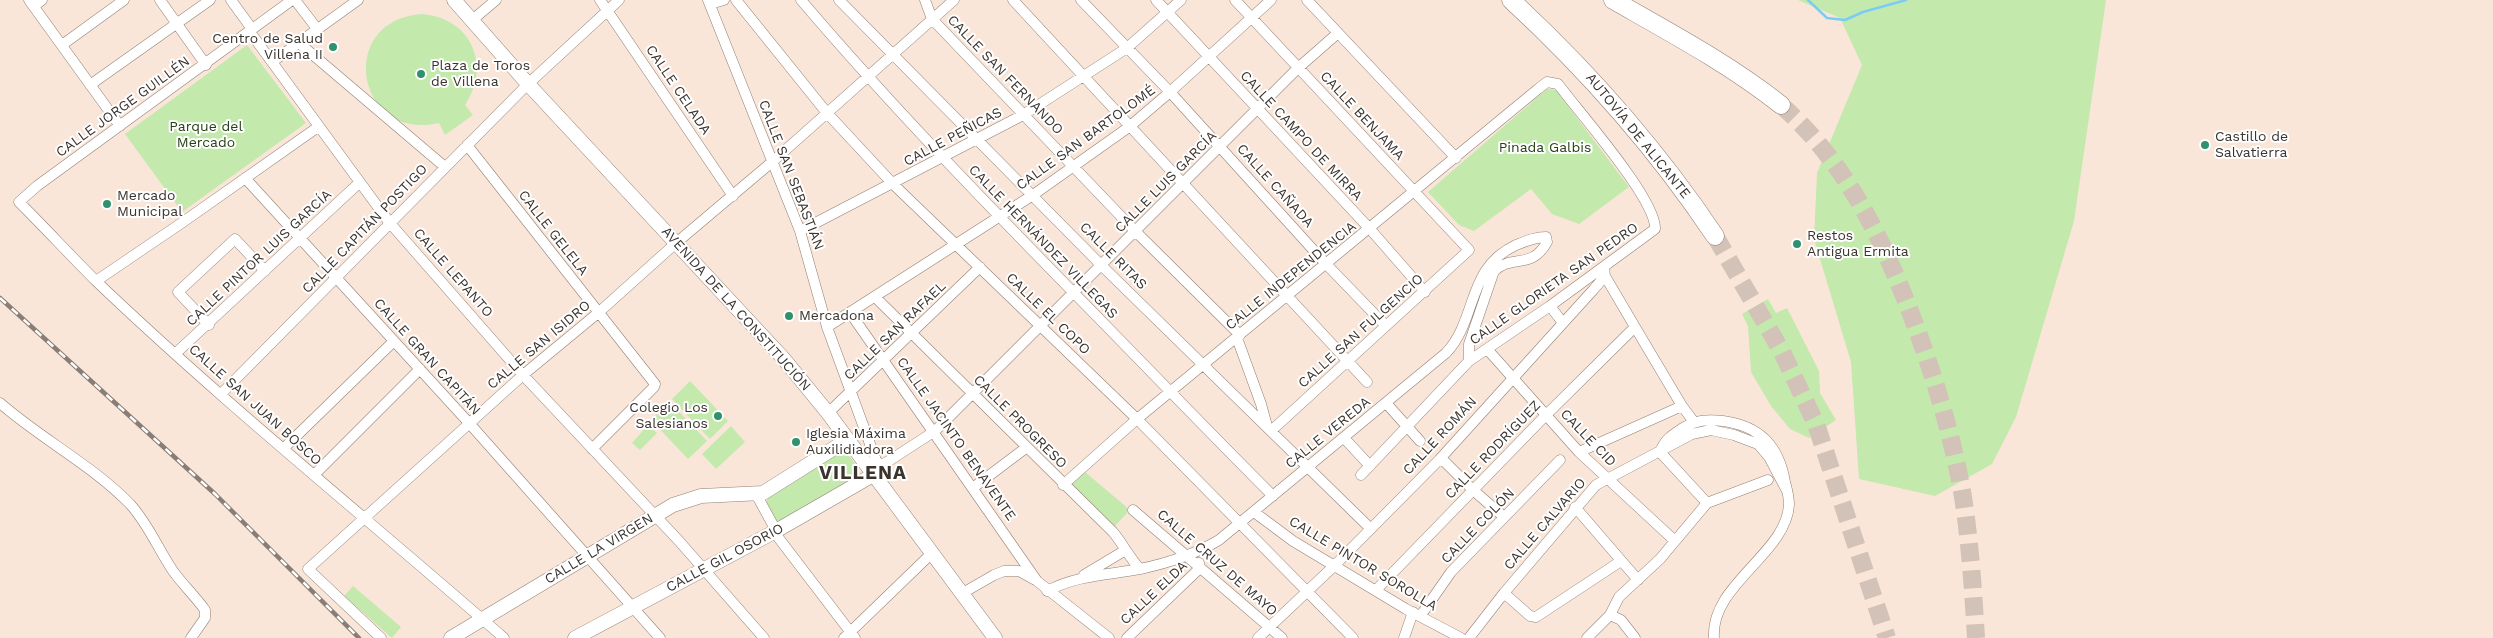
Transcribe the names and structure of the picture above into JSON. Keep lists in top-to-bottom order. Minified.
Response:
{"streets":{"highway":["AUTOVÍA DE ALICANTE"],"street":["CALLE SAN FERNANDO","CALLE CELADA","CALLE JORGE GUILLÉN","CALLE BENJAMA","CALLE CAMPO DE MIRRA","CALLE PEÑICAS","CALLE SAN BARTOLOMÉ","CALLE SAN SEBASTIÁN","CALLE LUIS GARCÍA","CALLE CAÑADA","CALLE CAPITÁN POSTIGO","CALLE GELELA","CALLE HERNÁNDEZ VILLEGAS","CALLE RITAS","CALLE PINTOR LUIS GARCÍA","CALLE LEPANTO","CALLE INDEPENDENCIA","CALLE GLORIETA SAN PEDRO","AVENIDA DE LA CONSTITUCIÓN","CALLE EL COPO","CALLE SAN RAFAEL","CALLE SAN FULGENCIO","CALLE SAN ISIDRO","CALLE GRAN CAPITÁN","CALLE SAN JUAN BOSCO","CALLE PROGRESO","CALLE VEREDA","CALLE ROMÁN","CALLE CID","CALLE JACINTO BENAVENTE","CALLE RODRÍGUEZ","CALLE CALVARIO","CALLE COLÓN","CALLE LA VIRGEN","CALLE GIL OSORIO","CALLE CRUZ DE MAYO","CALLE PINTOR SOROLLA","CALLE ELDA"]},"crossings":[["CALLE SAN FERNANDO","CALLE PEÑICAS"],["CALLE SAN FERNANDO","CALLE SAN BARTOLOMÉ"],["CALLE SAN FERNANDO","CALLE LUIS GARCÍA"],["CALLE SAN FERNANDO","CALLE RITAS"],["CALLE SAN FERNANDO","CALLE INDEPENDENCIA"],["CALLE SAN FERNANDO","CALLE SAN FULGENCIO"],["CALLE SAN FERNANDO","CALLE SAN ISIDRO"],["CALLE CELADA","CALLE CAPITÁN POSTIGO"],["CALLE CELADA","CALLE SAN ISIDRO"],["CALLE JORGE GUILLÉN","CALLE LEPANTO"],["CALLE JORGE GUILLÉN","CALLE SAN JUAN BOSCO"],["CALLE BENJAMA","CALLE SAN BARTOLOMÉ"],["CALLE BENJAMA","CALLE LUIS GARCÍA"],["CALLE BENJAMA","CALLE INDEPENDENCIA"],["CALLE BENJAMA","CALLE SAN FULGENCIO"],["CALLE CAMPO DE MIRRA","CALLE PEÑICAS"],["CALLE CAMPO DE MIRRA","CALLE SAN BARTOLOMÉ"],["CALLE CAMPO DE MIRRA","CALLE LUIS GARCÍA"],["CALLE CAMPO DE MIRRA","CALLE INDEPENDENCIA"],["CALLE CAMPO DE MIRRA","CALLE SAN FULGENCIO"],["CALLE PEÑICAS","CALLE SAN SEBASTIÁN"],["CALLE PEÑICAS","CALLE CAÑADA"],["CALLE PEÑICAS","CALLE HERNÁNDEZ VILLEGAS"],["CALLE PEÑICAS","CALLE RITAS"],["CALLE PEÑICAS","CALLE EL COPO"],["CALLE SAN BARTOLOMÉ","CALLE SAN SEBASTIÁN"],["CALLE SAN BARTOLOMÉ","CALLE CAÑADA"],["CALLE SAN BARTOLOMÉ","CALLE HERNÁNDEZ VILLEGAS"],["CALLE SAN BARTOLOMÉ","CALLE RITAS"],["CALLE SAN BARTOLOMÉ","CALLE EL COPO"],["CALLE SAN BARTOLOMÉ","CALLE PROGRESO"],["CALLE SAN BARTOLOMÉ","CALLE JACINTO BENAVENTE"],["CALLE SAN SEBASTIÁN","CALLE LUIS GARCÍA"],["CALLE SAN SEBASTIÁN","AVENIDA DE LA CONSTITUCIÓN"],["CALLE SAN SEBASTIÁN","CALLE SAN RAFAEL"],["CALLE SAN SEBASTIÁN","CALLE SAN ISIDRO"],["CALLE SAN SEBASTIÁN","CALLE GIL OSORIO"],["CALLE LUIS GARCÍA","CALLE CAÑADA"],["CALLE LUIS GARCÍA","CALLE HERNÁNDEZ VILLEGAS"],["CALLE LUIS GARCÍA","CALLE RITAS"],["CALLE LUIS GARCÍA","AVENIDA DE LA CONSTITUCIÓN"],["CALLE LUIS GARCÍA","CALLE EL COPO"],["CALLE LUIS GARCÍA","CALLE PROGRESO"],["CALLE LUIS GARCÍA","CALLE JACINTO BENAVENTE"],["CALLE LUIS GARCÍA","CALLE GIL OSORIO"],["CALLE CAÑADA","CALLE INDEPENDENCIA"],["CALLE CAÑADA","CALLE SAN FULGENCIO"],["CALLE CAPITÁN POSTIGO","CALLE GELELA"],["CALLE CAPITÁN POSTIGO","CALLE LEPANTO"],["CALLE CAPITÁN POSTIGO","AVENIDA DE LA CONSTITUCIÓN"],["CALLE CAPITÁN POSTIGO","CALLE GRAN CAPITÁN"],["CALLE CAPITÁN POSTIGO","CALLE SAN JUAN BOSCO"],["CALLE GELELA","CALLE LEPANTO"],["CALLE GELELA","CALLE SAN ISIDRO"],["CALLE HERNÁNDEZ VILLEGAS","CALLE INDEPENDENCIA"],["CALLE HERNÁNDEZ VILLEGAS","CALLE SAN ISIDRO"],["CALLE HERNÁNDEZ VILLEGAS","CALLE VEREDA"],["CALLE RITAS","CALLE INDEPENDENCIA"],["CALLE RITAS","CALLE SAN FULGENCIO"],["CALLE RITAS","CALLE SAN ISIDRO"],["CALLE RITAS","CALLE VEREDA"],["CALLE RITAS","CALLE ROMÁN"],["CALLE PINTOR LUIS GARCÍA","CALLE LEPANTO"],["CALLE PINTOR LUIS GARCÍA","CALLE GRAN CAPITÁN"],["CALLE PINTOR LUIS GARCÍA","CALLE SAN JUAN BOSCO"],["CALLE LEPANTO","CALLE SAN ISIDRO"],["CALLE LEPANTO","CALLE LA VIRGEN"],["CALLE LEPANTO","CALLE GIL OSORIO"],["CALLE INDEPENDENCIA","CALLE GLORIETA SAN PEDRO"],["CALLE INDEPENDENCIA","CALLE EL COPO"],["CALLE INDEPENDENCIA","CALLE PROGRESO"],["CALLE GLORIETA SAN PEDRO","CALLE ROMÁN"],["CALLE GLORIETA SAN PEDRO","CALLE CID"],["AVENIDA DE LA CONSTITUCIÓN","CALLE SAN RAFAEL"],["AVENIDA DE LA CONSTITUCIÓN","CALLE SAN ISIDRO"],["AVENIDA DE LA CONSTITUCIÓN","CALLE GIL OSORIO"],["CALLE EL COPO","CALLE SAN RAFAEL"],["CALLE EL COPO","CALLE SAN ISIDRO"],["CALLE EL COPO","CALLE VEREDA"],["CALLE EL COPO","CALLE ROMÁN"],["CALLE SAN RAFAEL","CALLE PROGRESO"],["CALLE SAN RAFAEL","CALLE JACINTO BENAVENTE"],["CALLE SAN ISIDRO","CALLE GRAN CAPITÁN"],["CALLE SAN ISIDRO","CALLE SAN JUAN BOSCO"],["CALLE GRAN CAPITÁN","CALLE LA VIRGEN"],["CALLE GRAN CAPITÁN","CALLE GIL OSORIO"],["CALLE SAN JUAN BOSCO","CALLE LA VIRGEN"],["CALLE PROGRESO","CALLE VEREDA"],["CALLE VEREDA","CALLE CRUZ DE MAYO"],["CALLE VEREDA","CALLE PINTOR SOROLLA"],["CALLE VEREDA","CALLE ELDA"],["CALLE ROMÁN","CALLE CID"],["CALLE ROMÁN","CALLE CRUZ DE MAYO"],["CALLE ROMÁN","CALLE PINTOR SOROLLA"],["CALLE CID","CALLE RODRÍGUEZ"],["CALLE CID","CALLE CALVARIO"],["CALLE RODRÍGUEZ","CALLE PINTOR SOROLLA"],["CALLE COLÓN","CALLE PINTOR SOROLLA"],["CALLE CRUZ DE MAYO","CALLE ELDA"]],"districts":["VILLENA"],"parks":["Parque del Mercado","Pinada Galbis"],"places":["Centro de Salud Villena II","Plaza de Toros de Villena","Castillo de Salvatierra","Mercado Municipal","Restos Antigua Ermita","Mercadona","Colegio Los Salesianos","Iglesia Máxima Auxilidiadora"]}
